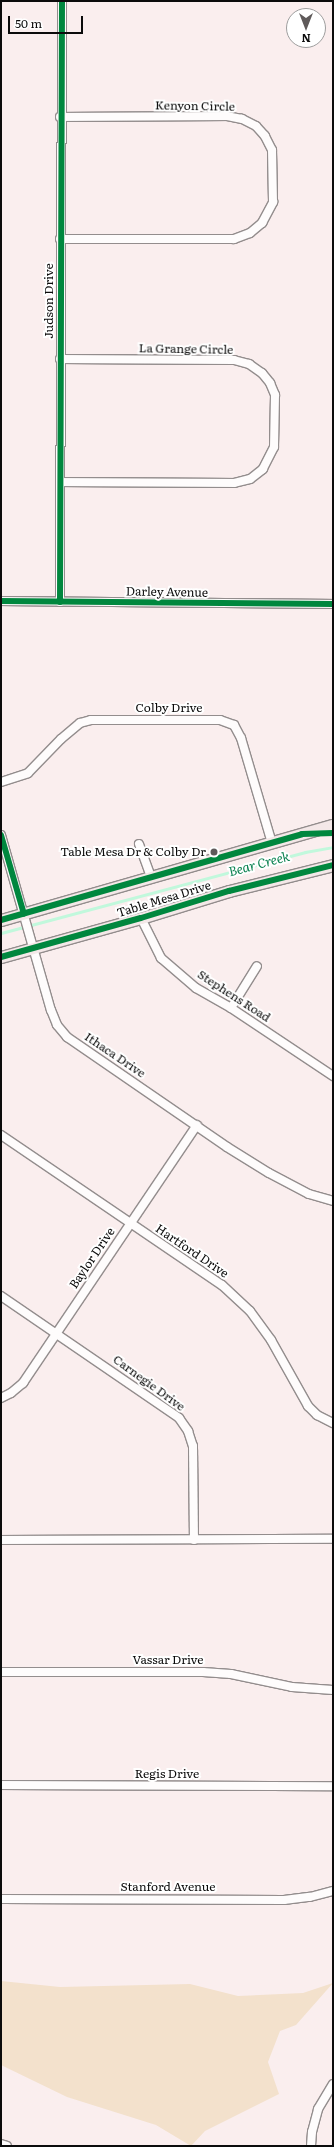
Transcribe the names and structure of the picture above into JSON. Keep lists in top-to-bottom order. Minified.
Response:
{"streets":{"street":["Kenyon Circle","Judson Drive","La Grange Circle","Darley Avenue","Colby Drive","Table Mesa Drive","Stephens Road","Ithaca Drive","Hartford Drive","Baylor Drive","Carnegie Drive","Vassar Drive","Regis Drive","Stanford Avenue"]},"crossings":[["Kenyon Circle","Judson Drive"],["Judson Drive","La Grange Circle"],["Judson Drive","Darley Avenue"],["Colby Drive","Table Mesa Drive"],["Table Mesa Drive","Stephens Road"],["Table Mesa Drive","Ithaca Drive"],["Ithaca Drive","Baylor Drive"],["Hartford Drive","Baylor Drive"],["Baylor Drive","Carnegie Drive"]],"water":["Bear Creek"],"places":["Table Mesa Dr & Colby Dr"],"scale_bar":"50 m","north":"bottom"}
